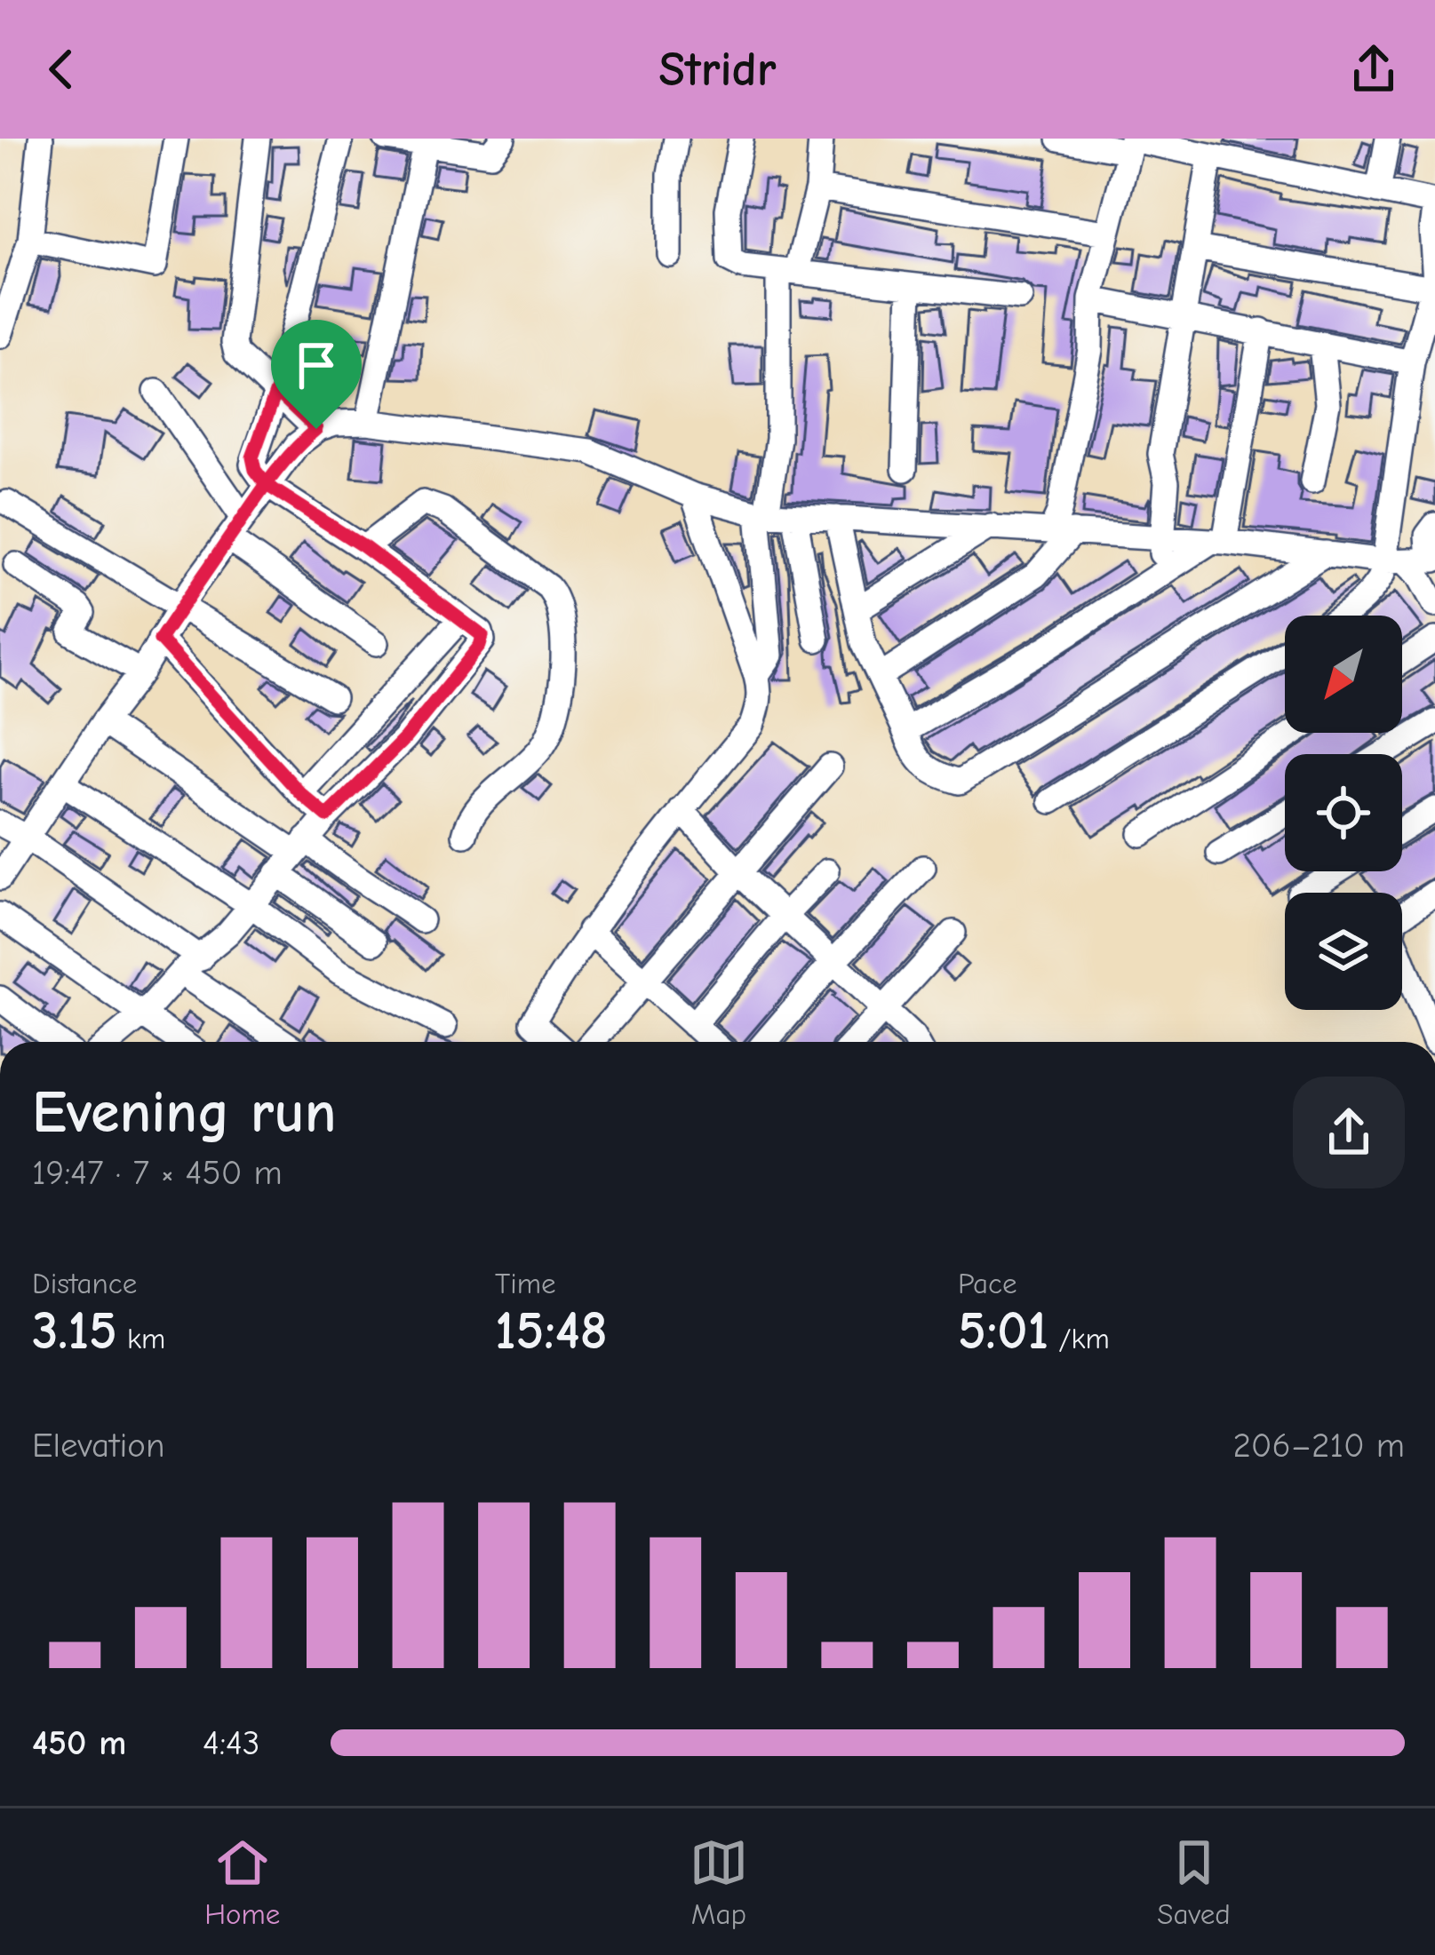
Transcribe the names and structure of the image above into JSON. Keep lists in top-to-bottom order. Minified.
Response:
{"north":"bottom left","page":{"header":"Stridr","heading":["Evening run","19:47 · 7 × 450 m"],"stats":[["Distance","3.15 km"],["Time","15:48"],["Pace","5:01 /km"]],"chart":["Elevation","206–210 m"],"list":[{"name":"450 m","note":"4:43"}],"tabs":["Home","Map","Saved"]}}
